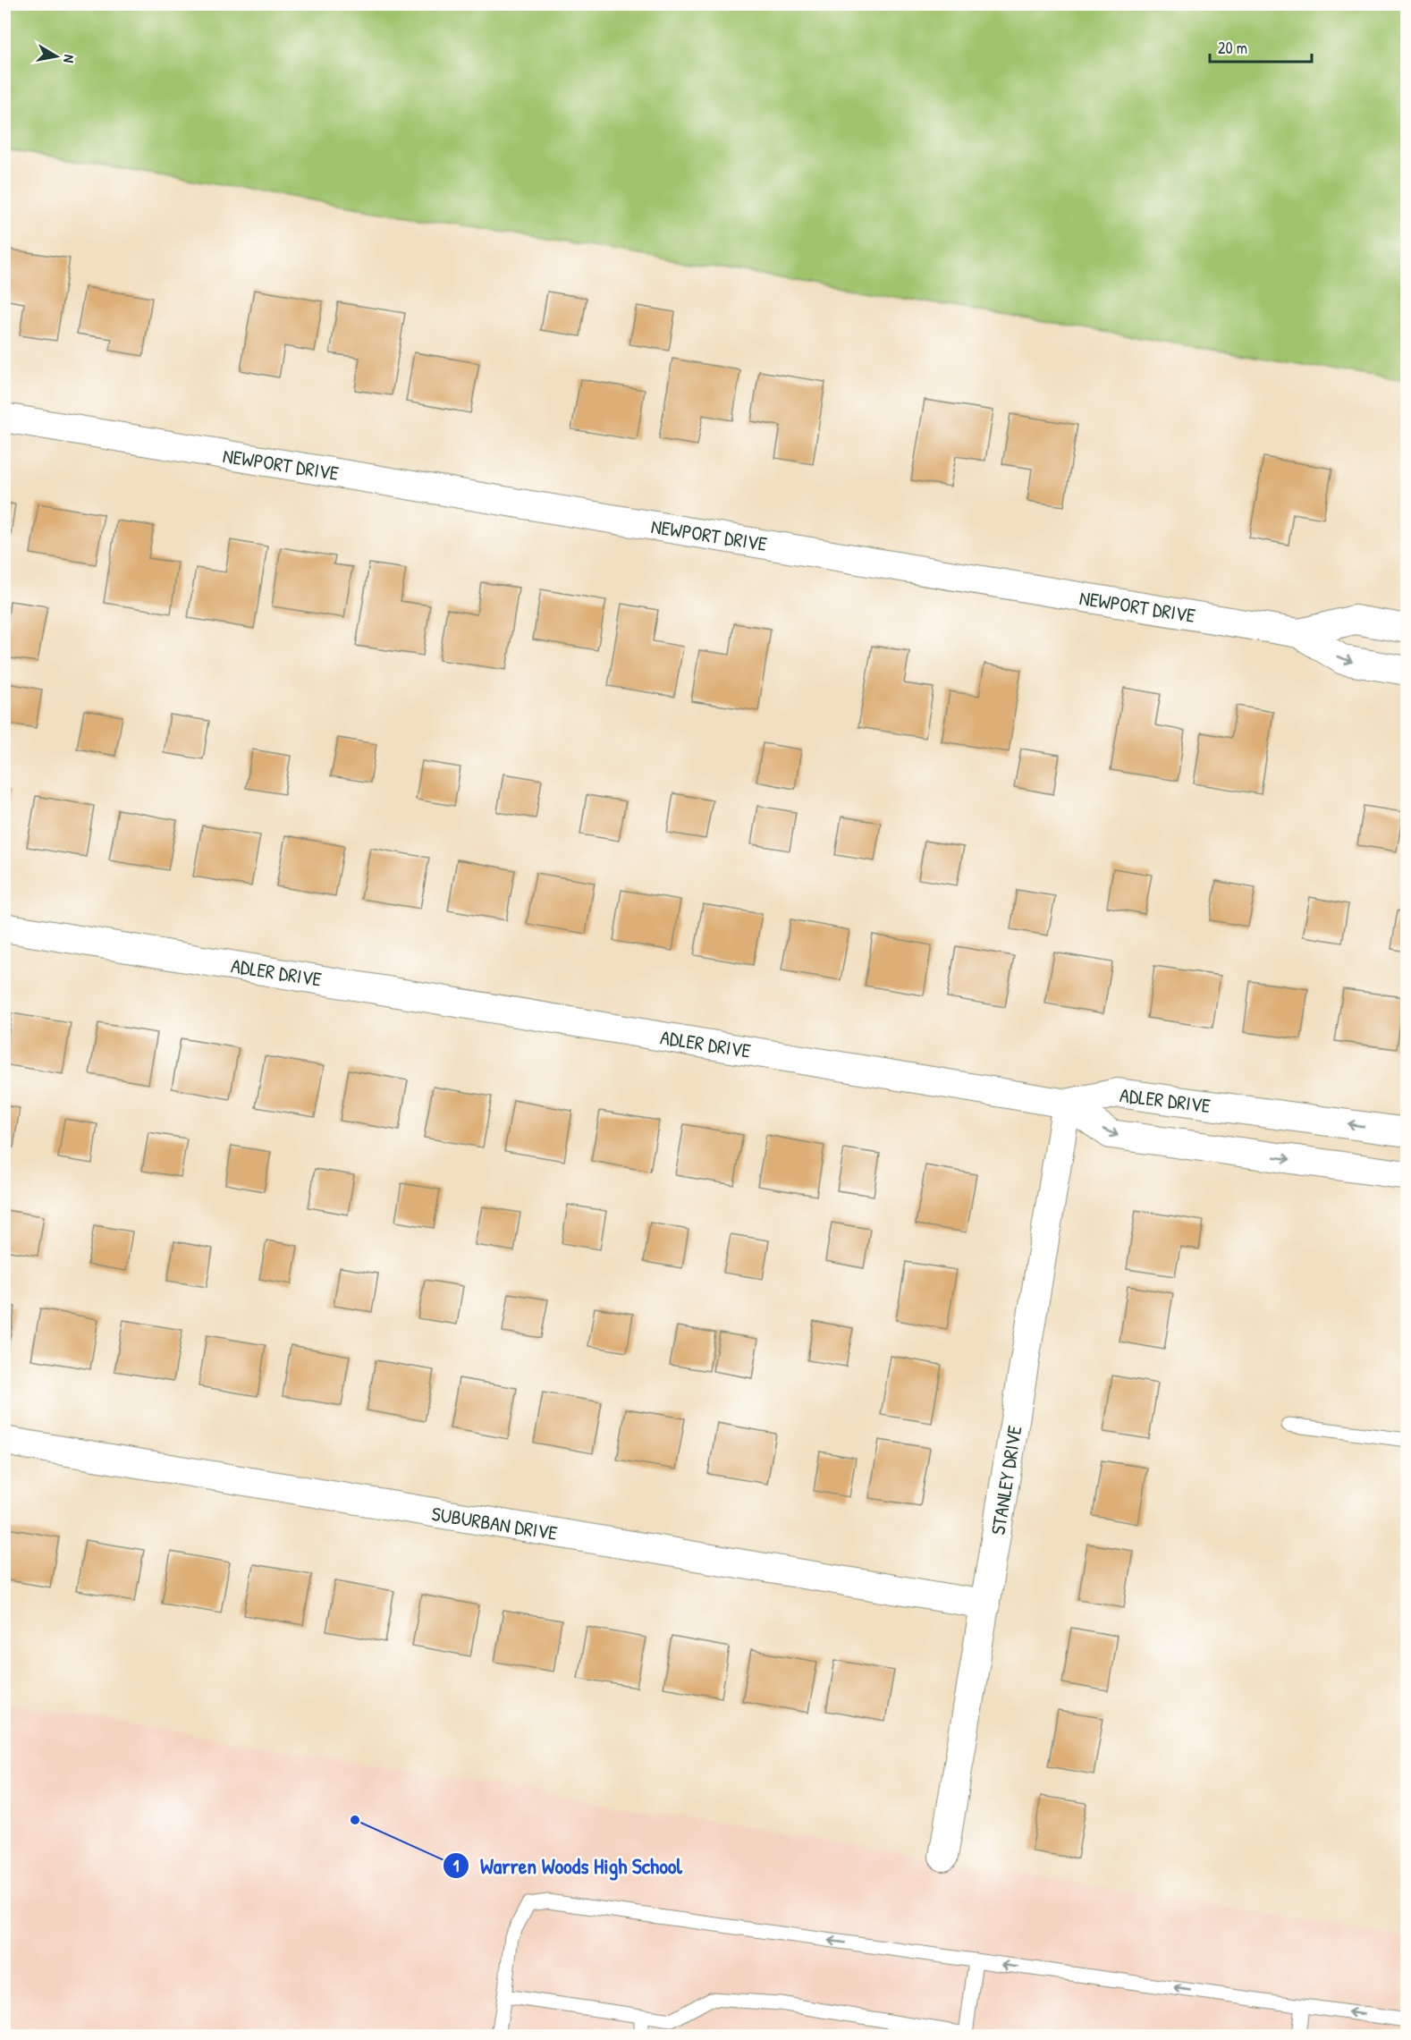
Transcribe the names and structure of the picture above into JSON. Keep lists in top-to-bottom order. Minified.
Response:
{"streets":{"street":["NEWPORT DRIVE","ADLER DRIVE","STANLEY DRIVE","SUBURBAN DRIVE"]},"crossings":[["ADLER DRIVE","STANLEY DRIVE"],["STANLEY DRIVE","SUBURBAN DRIVE"]],"places":["Warren Woods High School"],"scale_bar":"20 m","north":"right"}
